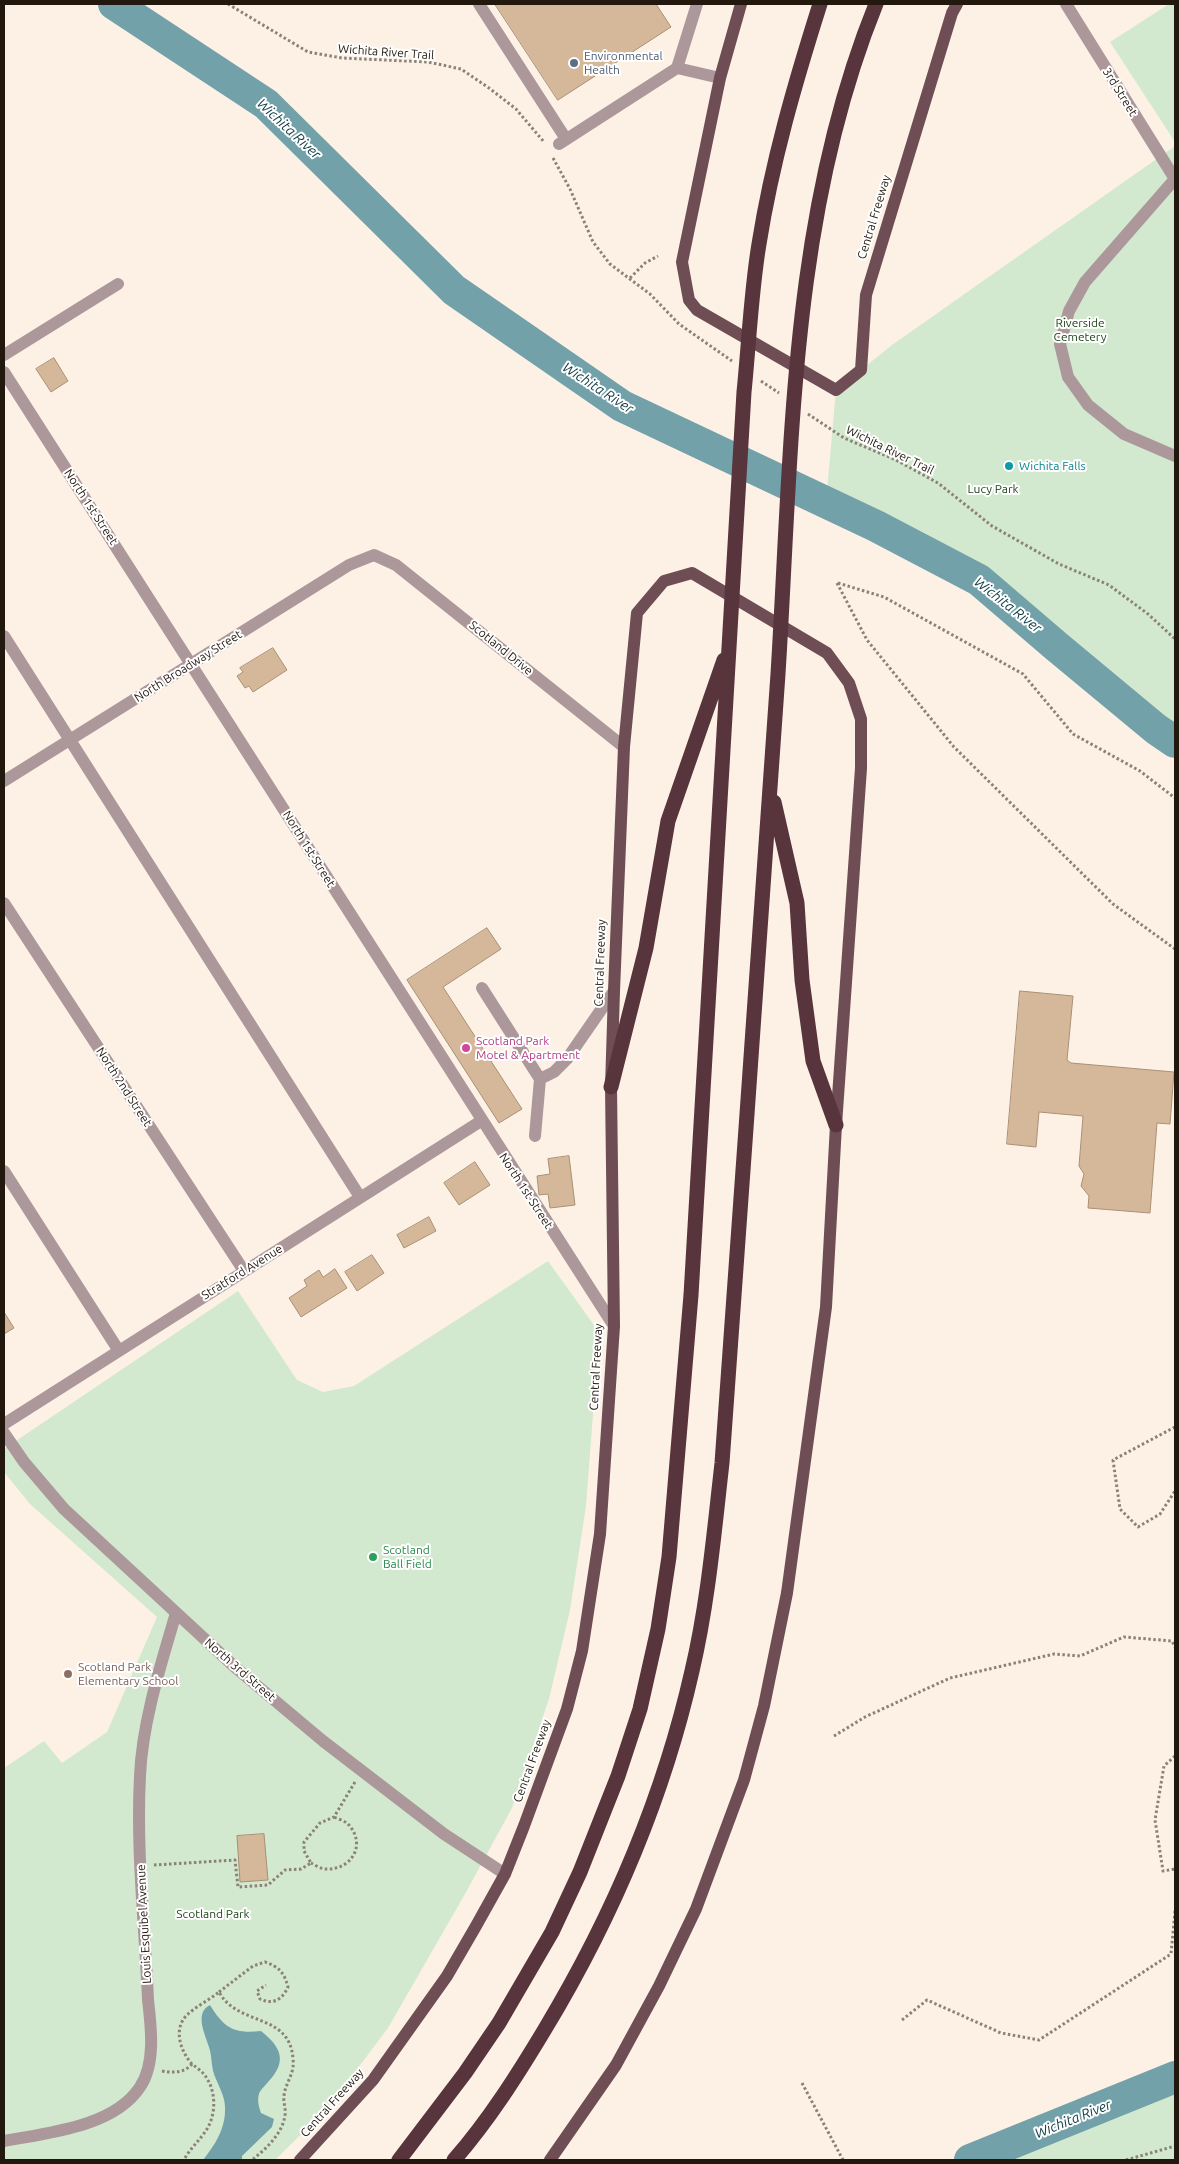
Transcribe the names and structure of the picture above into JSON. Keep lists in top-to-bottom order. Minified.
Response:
{"streets":{"main road":["Central Freeway"],"street":["3rd Street","North 1st Street","Scotland Drive","North Broadway Street","North 2nd Street","Stratford Avenue","North 3rd Street","Louis Esquibel Avenue"],"path":["Wichita River Trail"]},"crossings":[["Central Freeway","North 1st Street"],["Central Freeway","Scotland Drive"],["Central Freeway","North 3rd Street"],["North 1st Street","North Broadway Street"],["North 1st Street","Stratford Avenue"],["Scotland Drive","North Broadway Street"],["North 2nd Street","Stratford Avenue"],["North 3rd Street","Louis Esquibel Avenue"]],"water":["Wichita River"],"parks":["Riverside Cemetery","Lucy Park","Scotland Park"],"places":["Environmental Health","Wichita Falls","Scotland Park Motel & Apartment","Scotland Ball Field","Scotland Park Elementary School"]}
